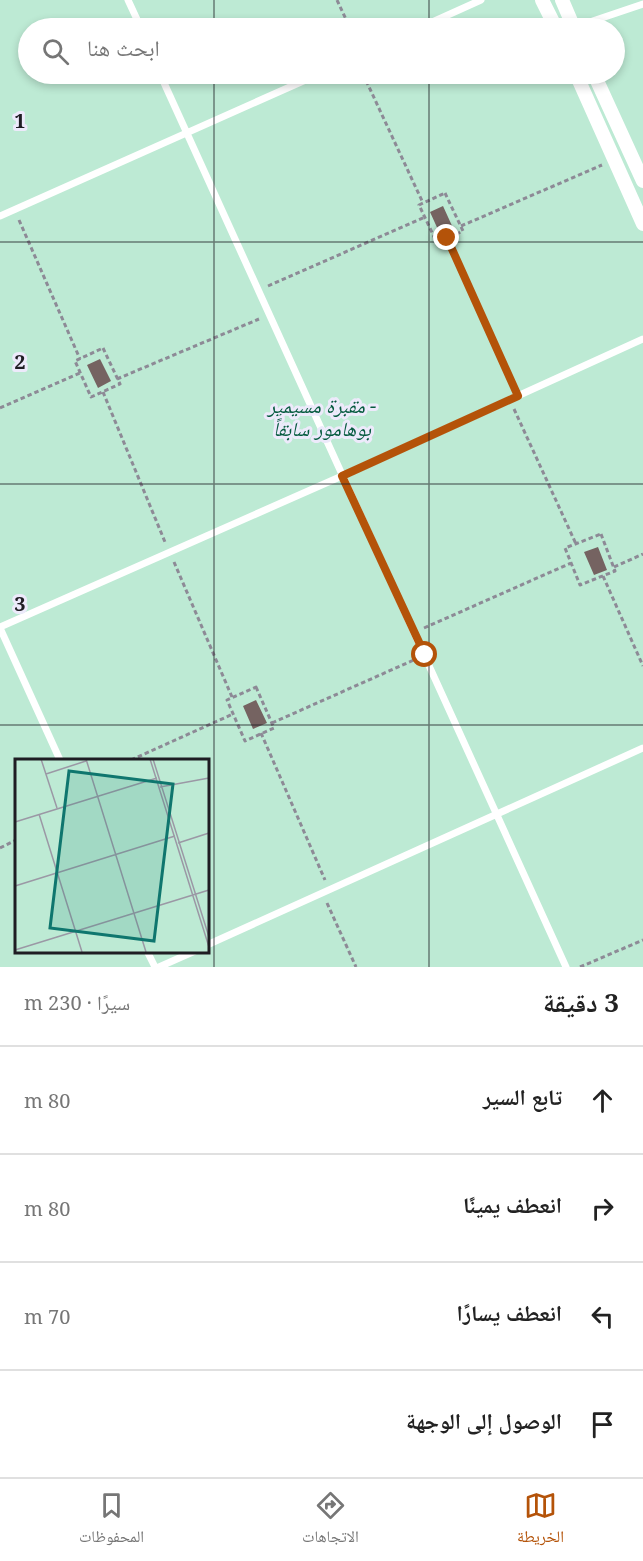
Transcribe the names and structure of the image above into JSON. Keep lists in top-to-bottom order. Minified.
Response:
{"parks":["مقبرة مسيمير - بوهامور سابقاً"],"page":{"search":"ابحث هنا","heading":["3 دقيقة","سيرًا · 230 m"],"list":[["تابع السير","80 m"],["انعطف يمينًا","80 m"],["انعطف يسارًا","70 m"],"الوصول إلى الوجهة"],"nav":["الخريطة","الاتجاهات","المحفوظات"]},"grid":{"rows":["1","2","3"]}}
